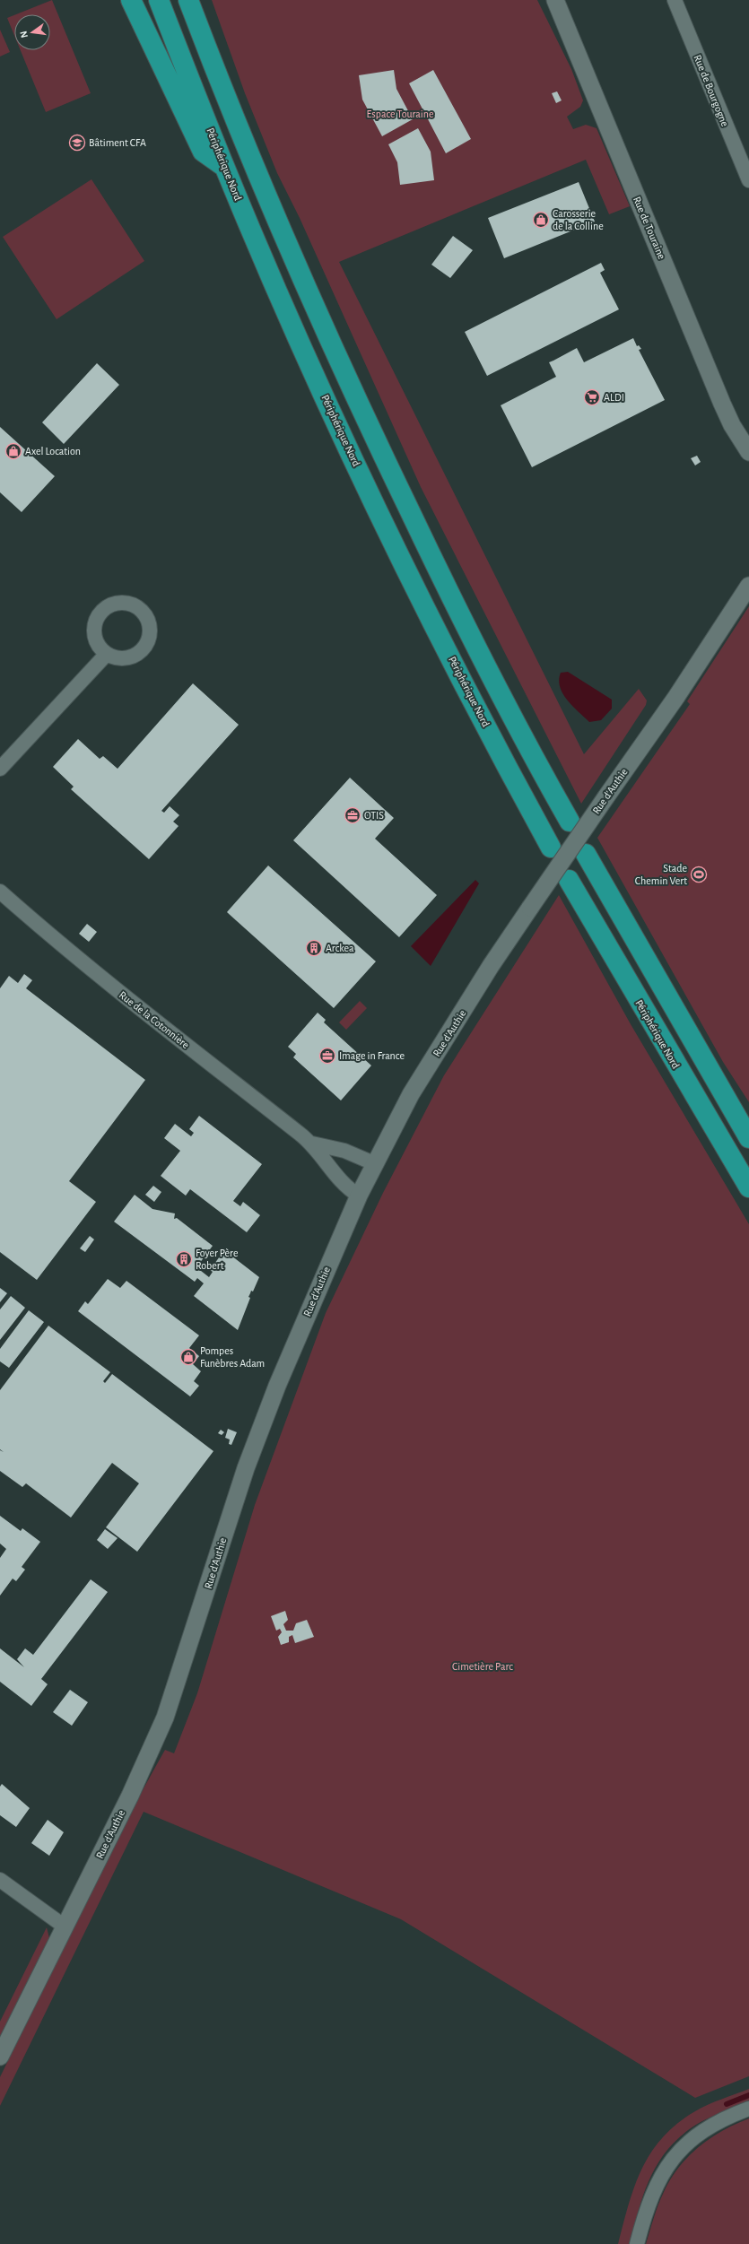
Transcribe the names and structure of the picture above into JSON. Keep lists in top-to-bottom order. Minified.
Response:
{"streets":{"highway":["Périphérique Nord"],"street":["Rue de Bourgogne","Rue de Touraine","Rue d'Authie","Rue de la Cotonnière"]},"crossings":[["Rue d'Authie","Rue de la Cotonnière"]],"parks":["Espace Touraine","Cimetière Parc"],"places":{"school or university":["Bâtiment CFA"],"shop":["Carosserie de la Colline","Axel Location","Pompes Funèbres Adam"],"supermarket":["ALDI"],"office":["OTIS","Image in France"],"sports":["Stade Chemin Vert"],"building":["Arckea","Foyer Père Robert"]},"north":"left"}
